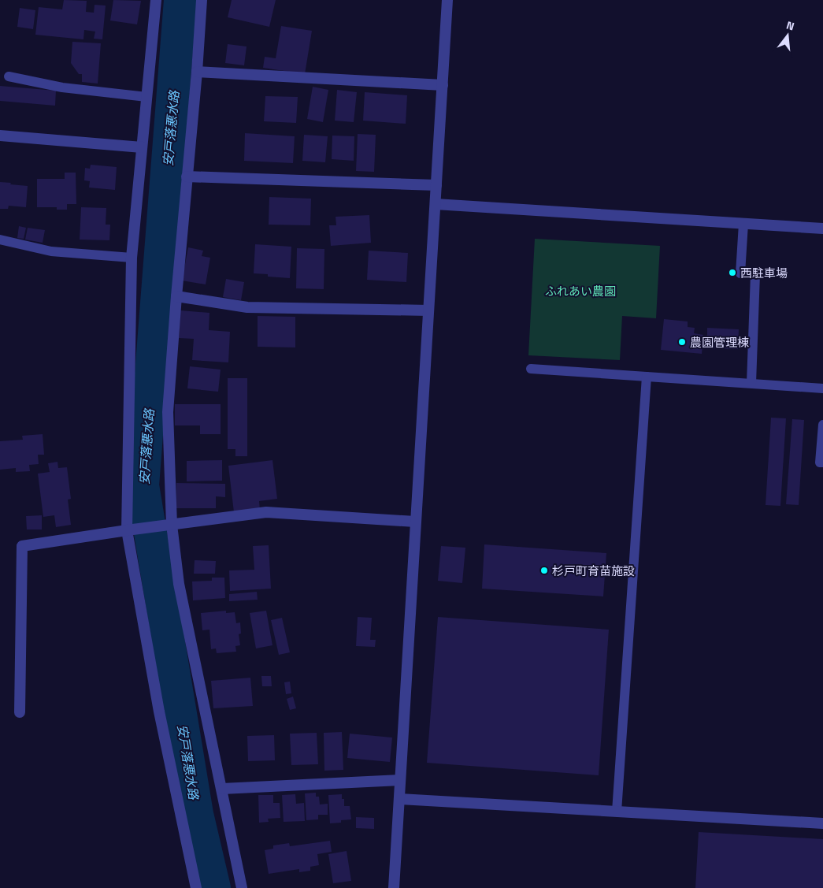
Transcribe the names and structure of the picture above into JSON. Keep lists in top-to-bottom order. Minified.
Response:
{"water":["安戸落悪水路"],"parks":["ふれあい農園"],"places":["西駐車場","農園管理棟","杉戸町育苗施設"],"north":"top"}
